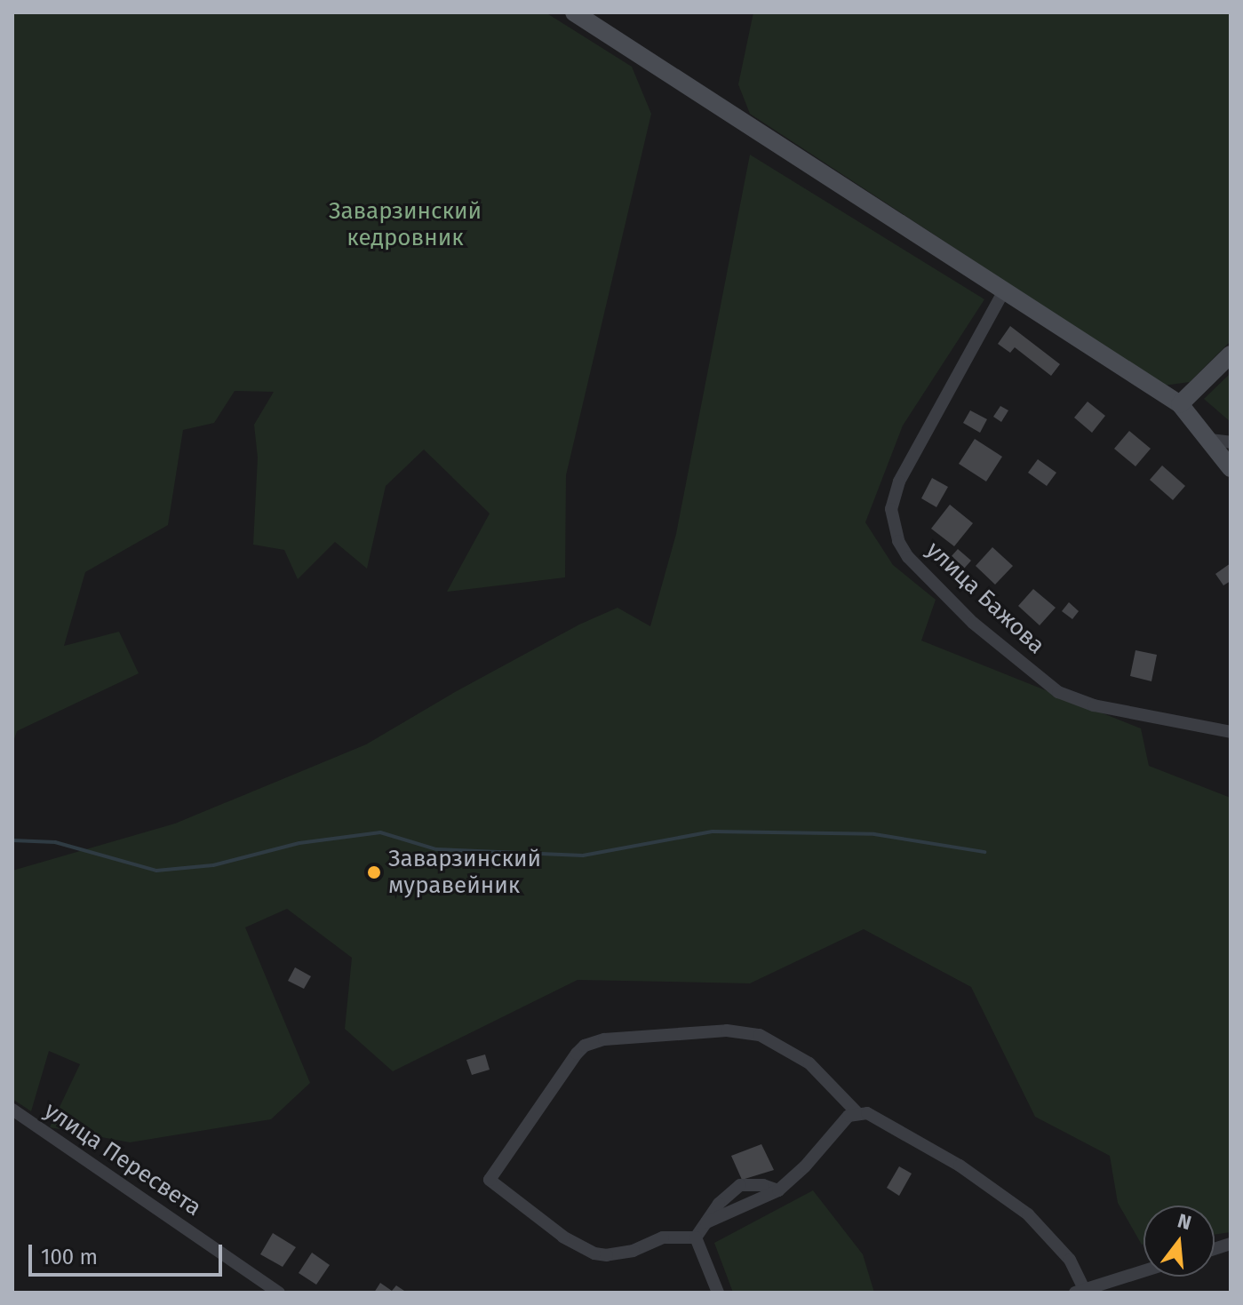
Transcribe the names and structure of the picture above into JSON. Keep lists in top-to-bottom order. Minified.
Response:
{"streets":{"street":["улица Бажова","улица Пересвета"]},"parks":["Заварзинский кедровник"],"places":["Заварзинский муравейник"],"scale_bar":"100 m","north":"top"}
